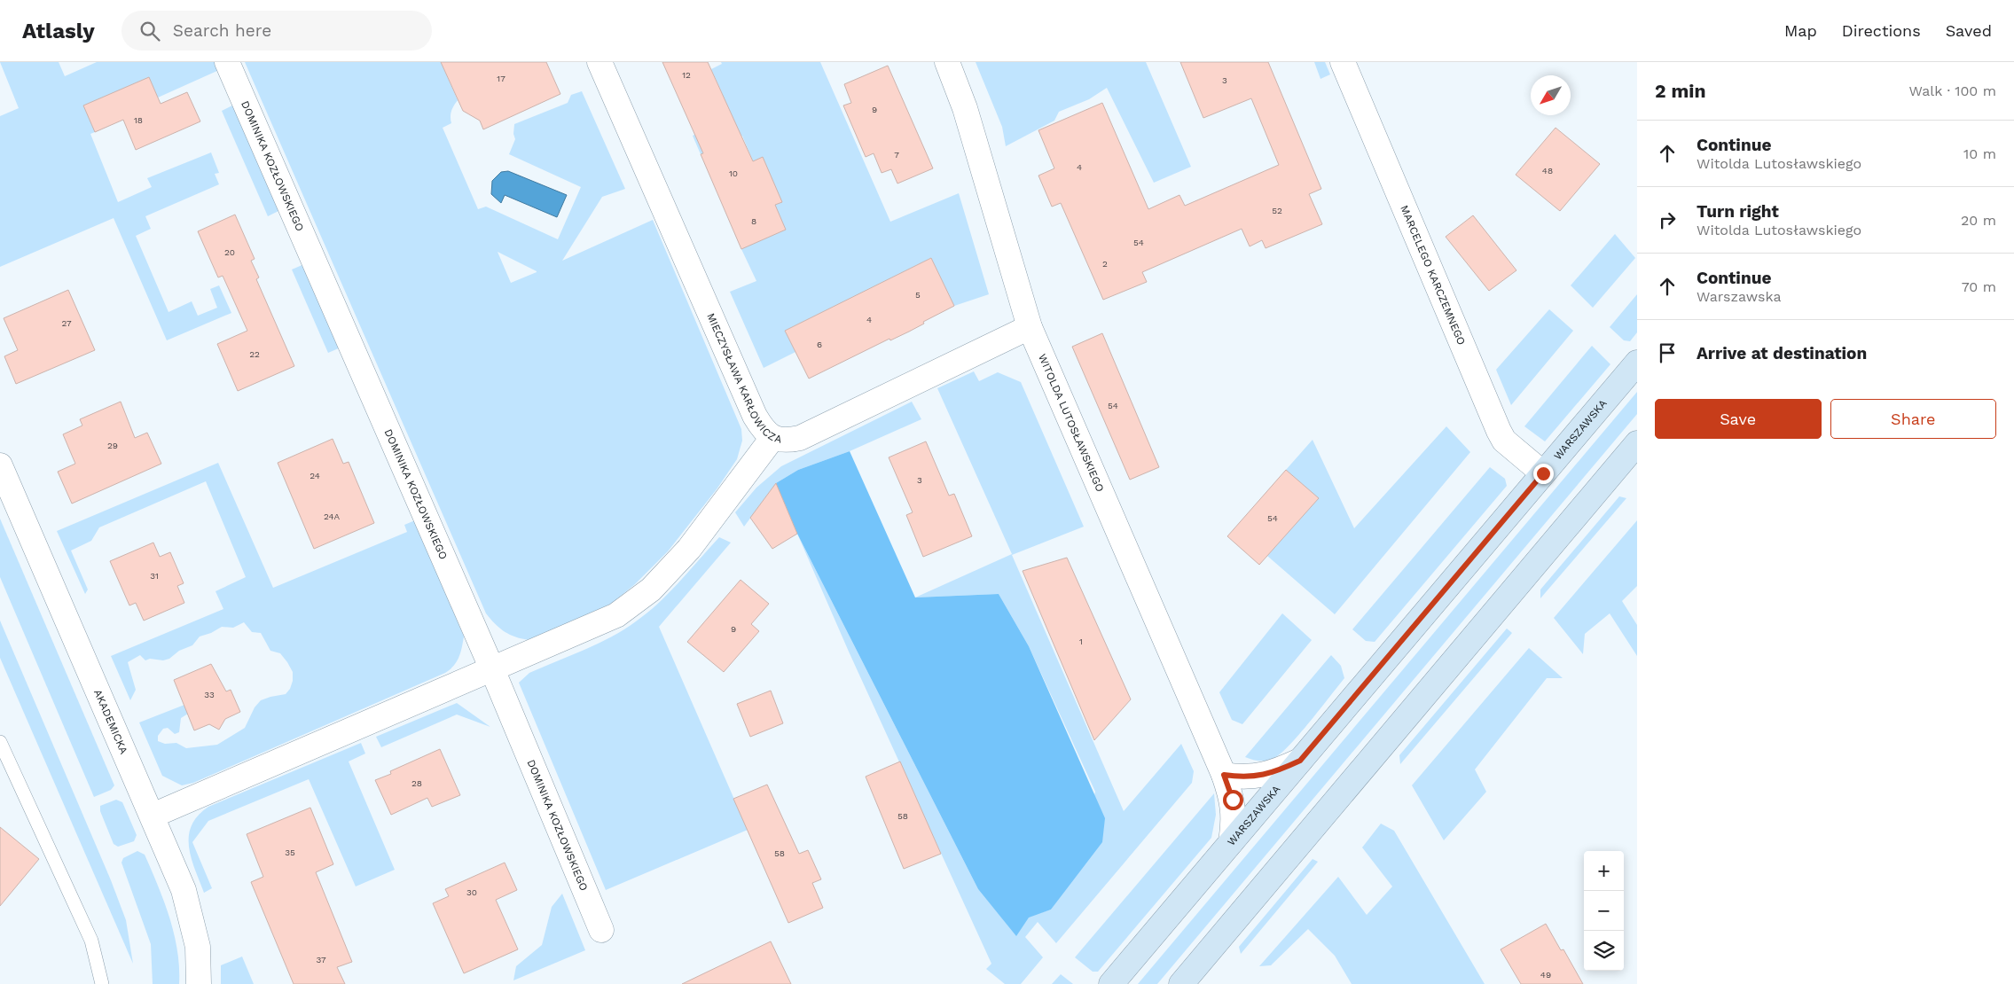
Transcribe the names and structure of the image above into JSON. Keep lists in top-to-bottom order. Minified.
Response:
{"streets":{"main road":["WARSZAWSKA"],"street":["DOMINIKA KOZŁOWSKIEGO","MARCELEGO KARCZEMNEGO","MIECZYSŁAWA KARŁOWICZA","WITOLDA LUTOSŁAWSKIEGO","AKADEMICKA"]},"crossings":[["MARCELEGO KARCZEMNEGO","WARSZAWSKA"],["MIECZYSŁAWA KARŁOWICZA","WITOLDA LUTOSŁAWSKIEGO"],["WITOLDA LUTOSŁAWSKIEGO","WARSZAWSKA"]],"house_numbers":["12","17","3","9","18","7","4","48","10","52","8","54","20","2","5","4","27","6","22","54","29","24","3","24A","54","31","9","1","33","28","58","35","58","30","37","49"],"north":"bottom left","page":{"header":"Atlasly","search":"Search here","nav":["Map","Directions","Saved"],"heading":["2 min","Walk · 100 m"],"list":[["Continue","Witolda Lutosławskiego","10 m"],["Turn right","Witolda Lutosławskiego","20 m"],["Continue","Warszawska","70 m"],"Arrive at destination"],"buttons":["Save","Share"],"map_buttons":["+","−"]}}
